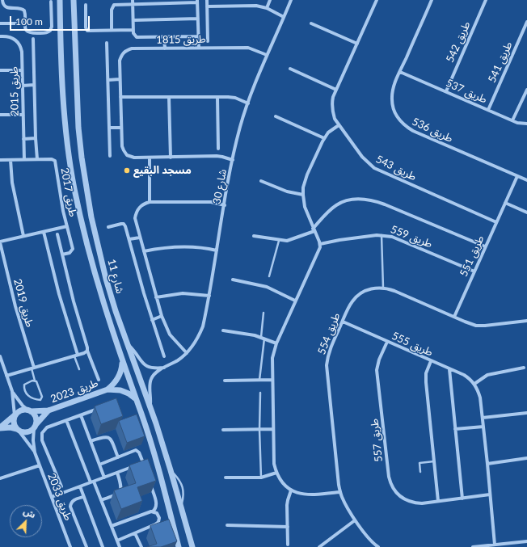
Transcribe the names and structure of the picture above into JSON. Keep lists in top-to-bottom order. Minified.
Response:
{"streets":{"street":["طريق 1815","طريق 542","طريق 541","طريق 2015","طريق 537","طريق 536","طريق 543","شارع 30","طريق 2017","طريق 559","طريق 551","شارع 11","طريق 2019","طريق 554","طريق 555","طريق 2023","طريق 557","طريق 2033"]},"crossings":[["طريق 1815","شارع 30"],["طريق 542","طريق 537"],["طريق 541","طريق 537"],["طريق 2015","طريق 2017"],["طريق 537","طريق 536"],["طريق 536","طريق 551"],["طريق 543","طريق 551"],["شارع 30","شارع 11"],["طريق 559","طريق 551"],["طريق 551","طريق 554"],["شارع 11","طريق 2023"],["طريق 554","طريق 555"],["طريق 555","طريق 557"],["طريق 2023","طريق 2033"]],"places":["مسجد البقيع"],"scale_bar":"100 m","north":"top right"}
